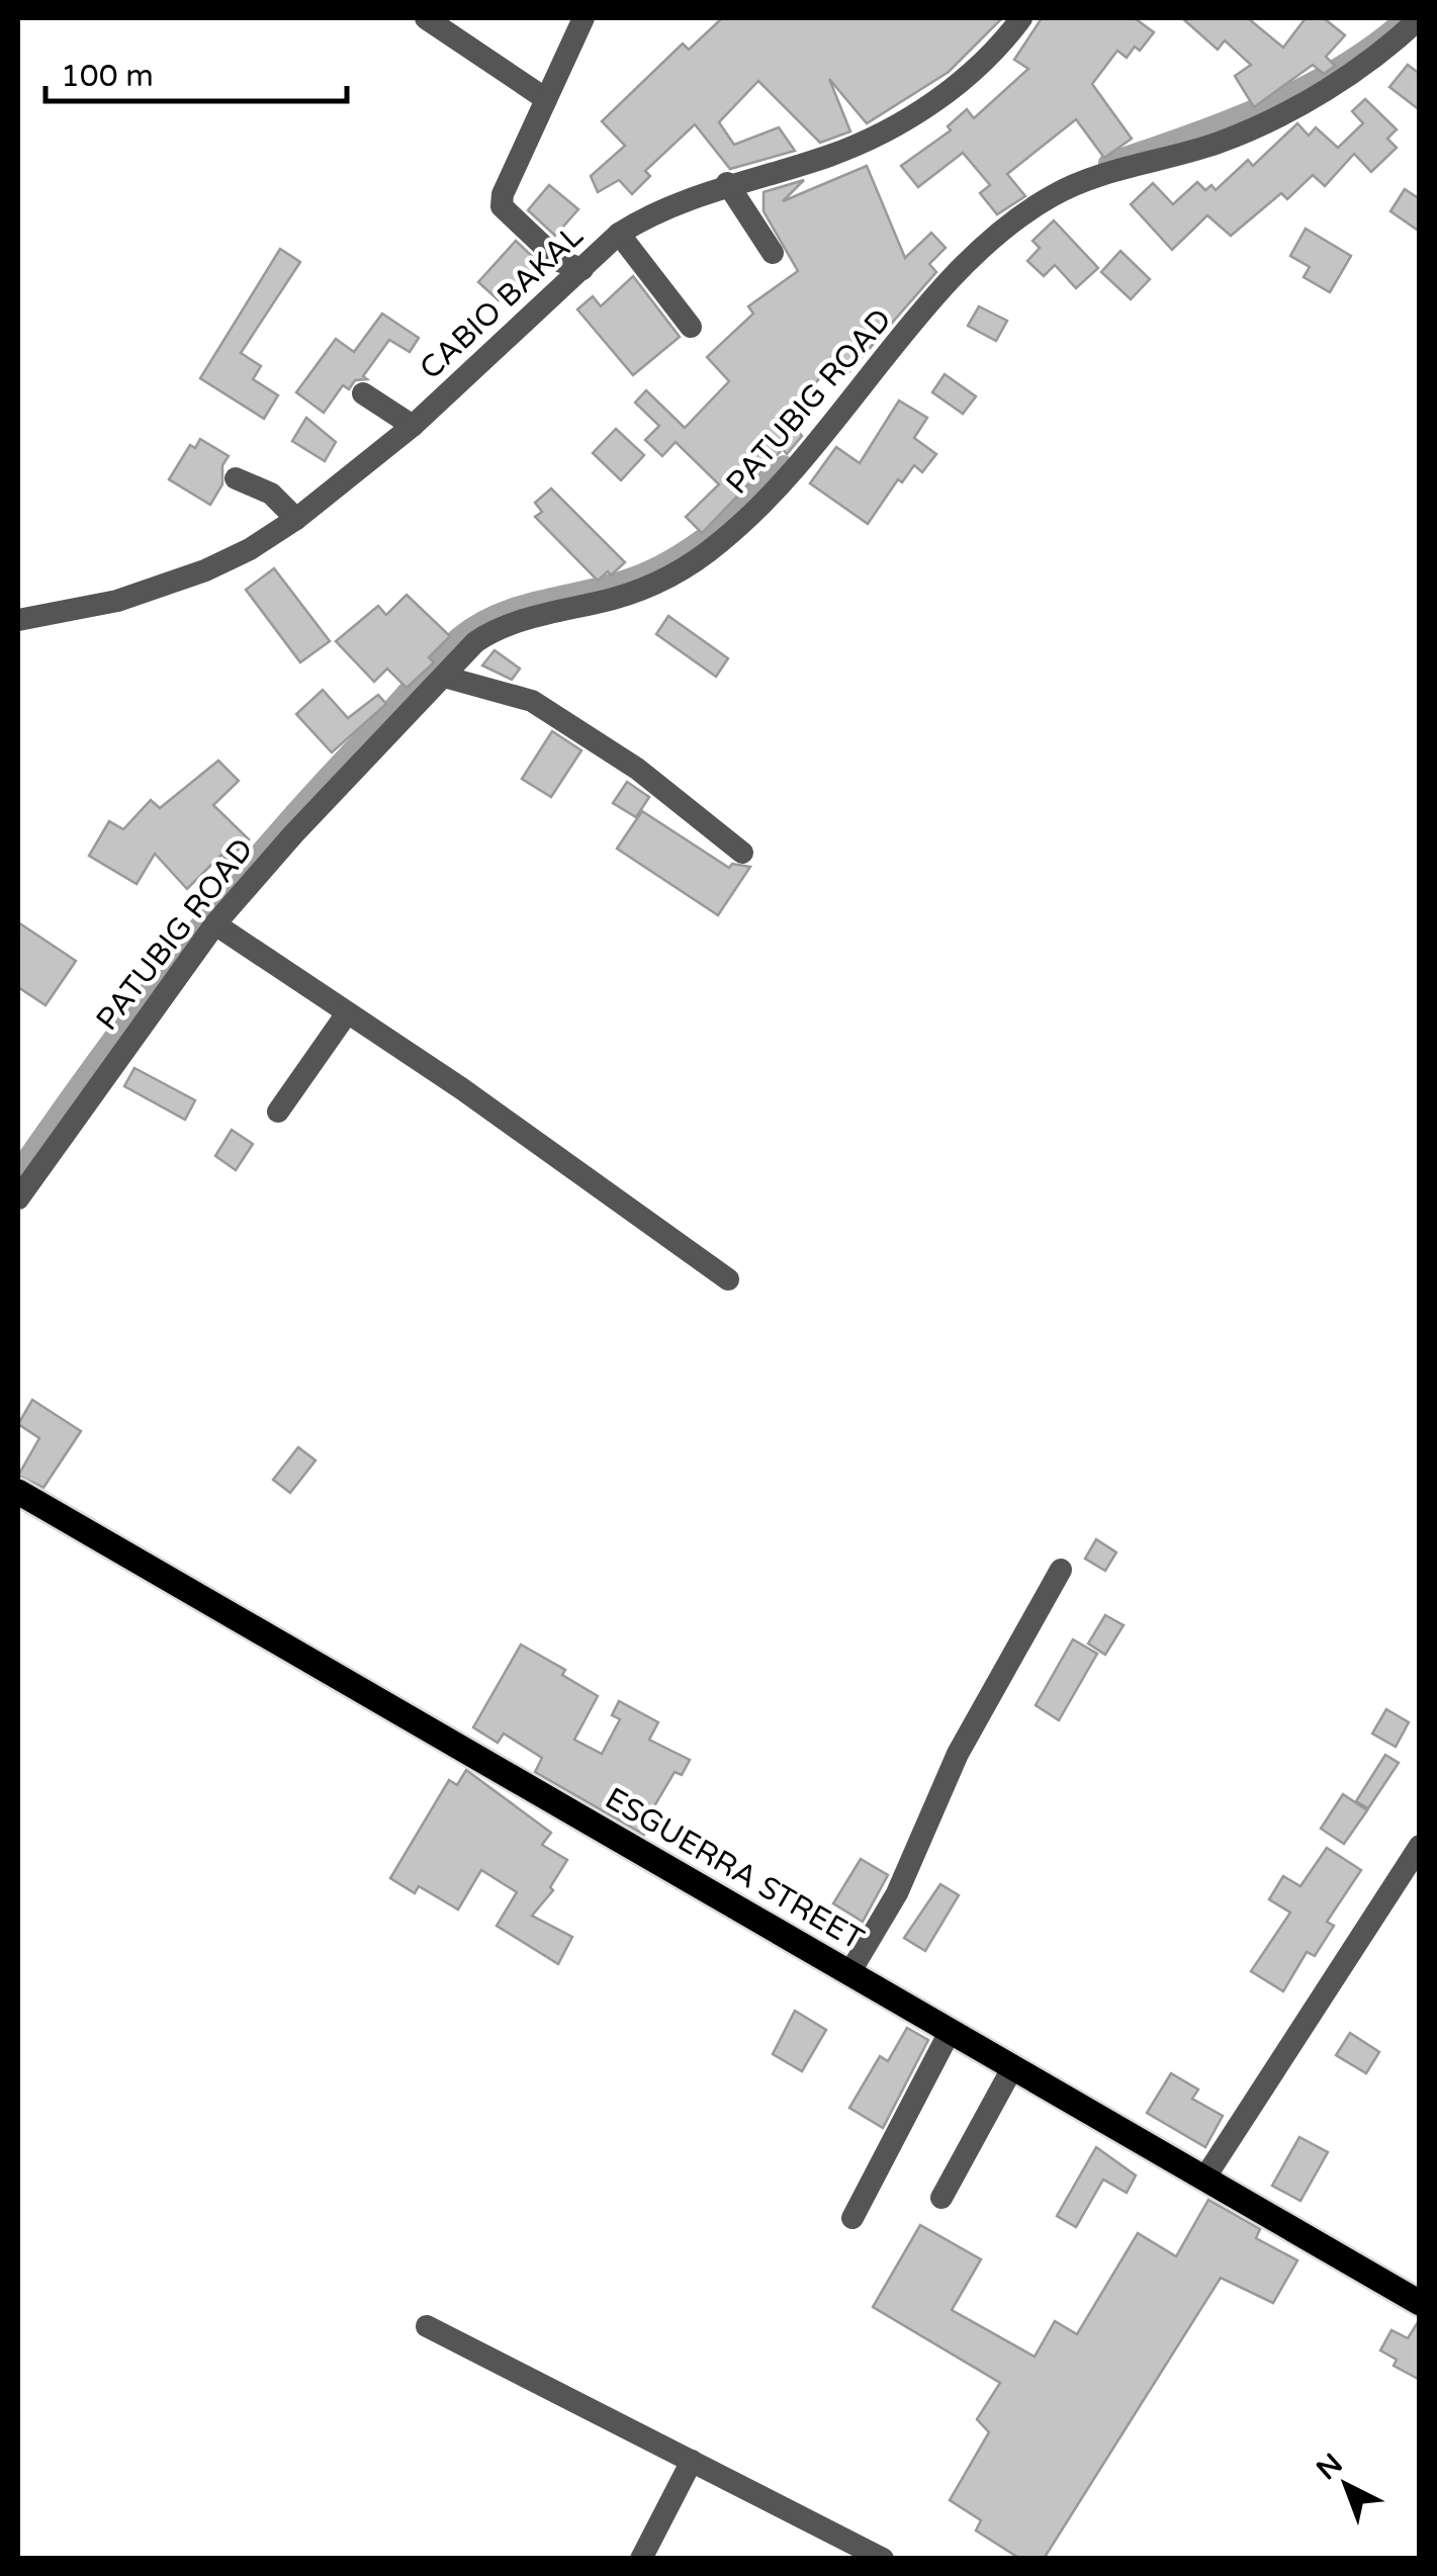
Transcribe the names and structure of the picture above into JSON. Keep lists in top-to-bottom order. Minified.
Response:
{"streets":{"main road":["ESGUERRA STREET"],"street":["CABIO BAKAL","PATUBIG ROAD"]},"scale_bar":"100 m","north":"top left"}
